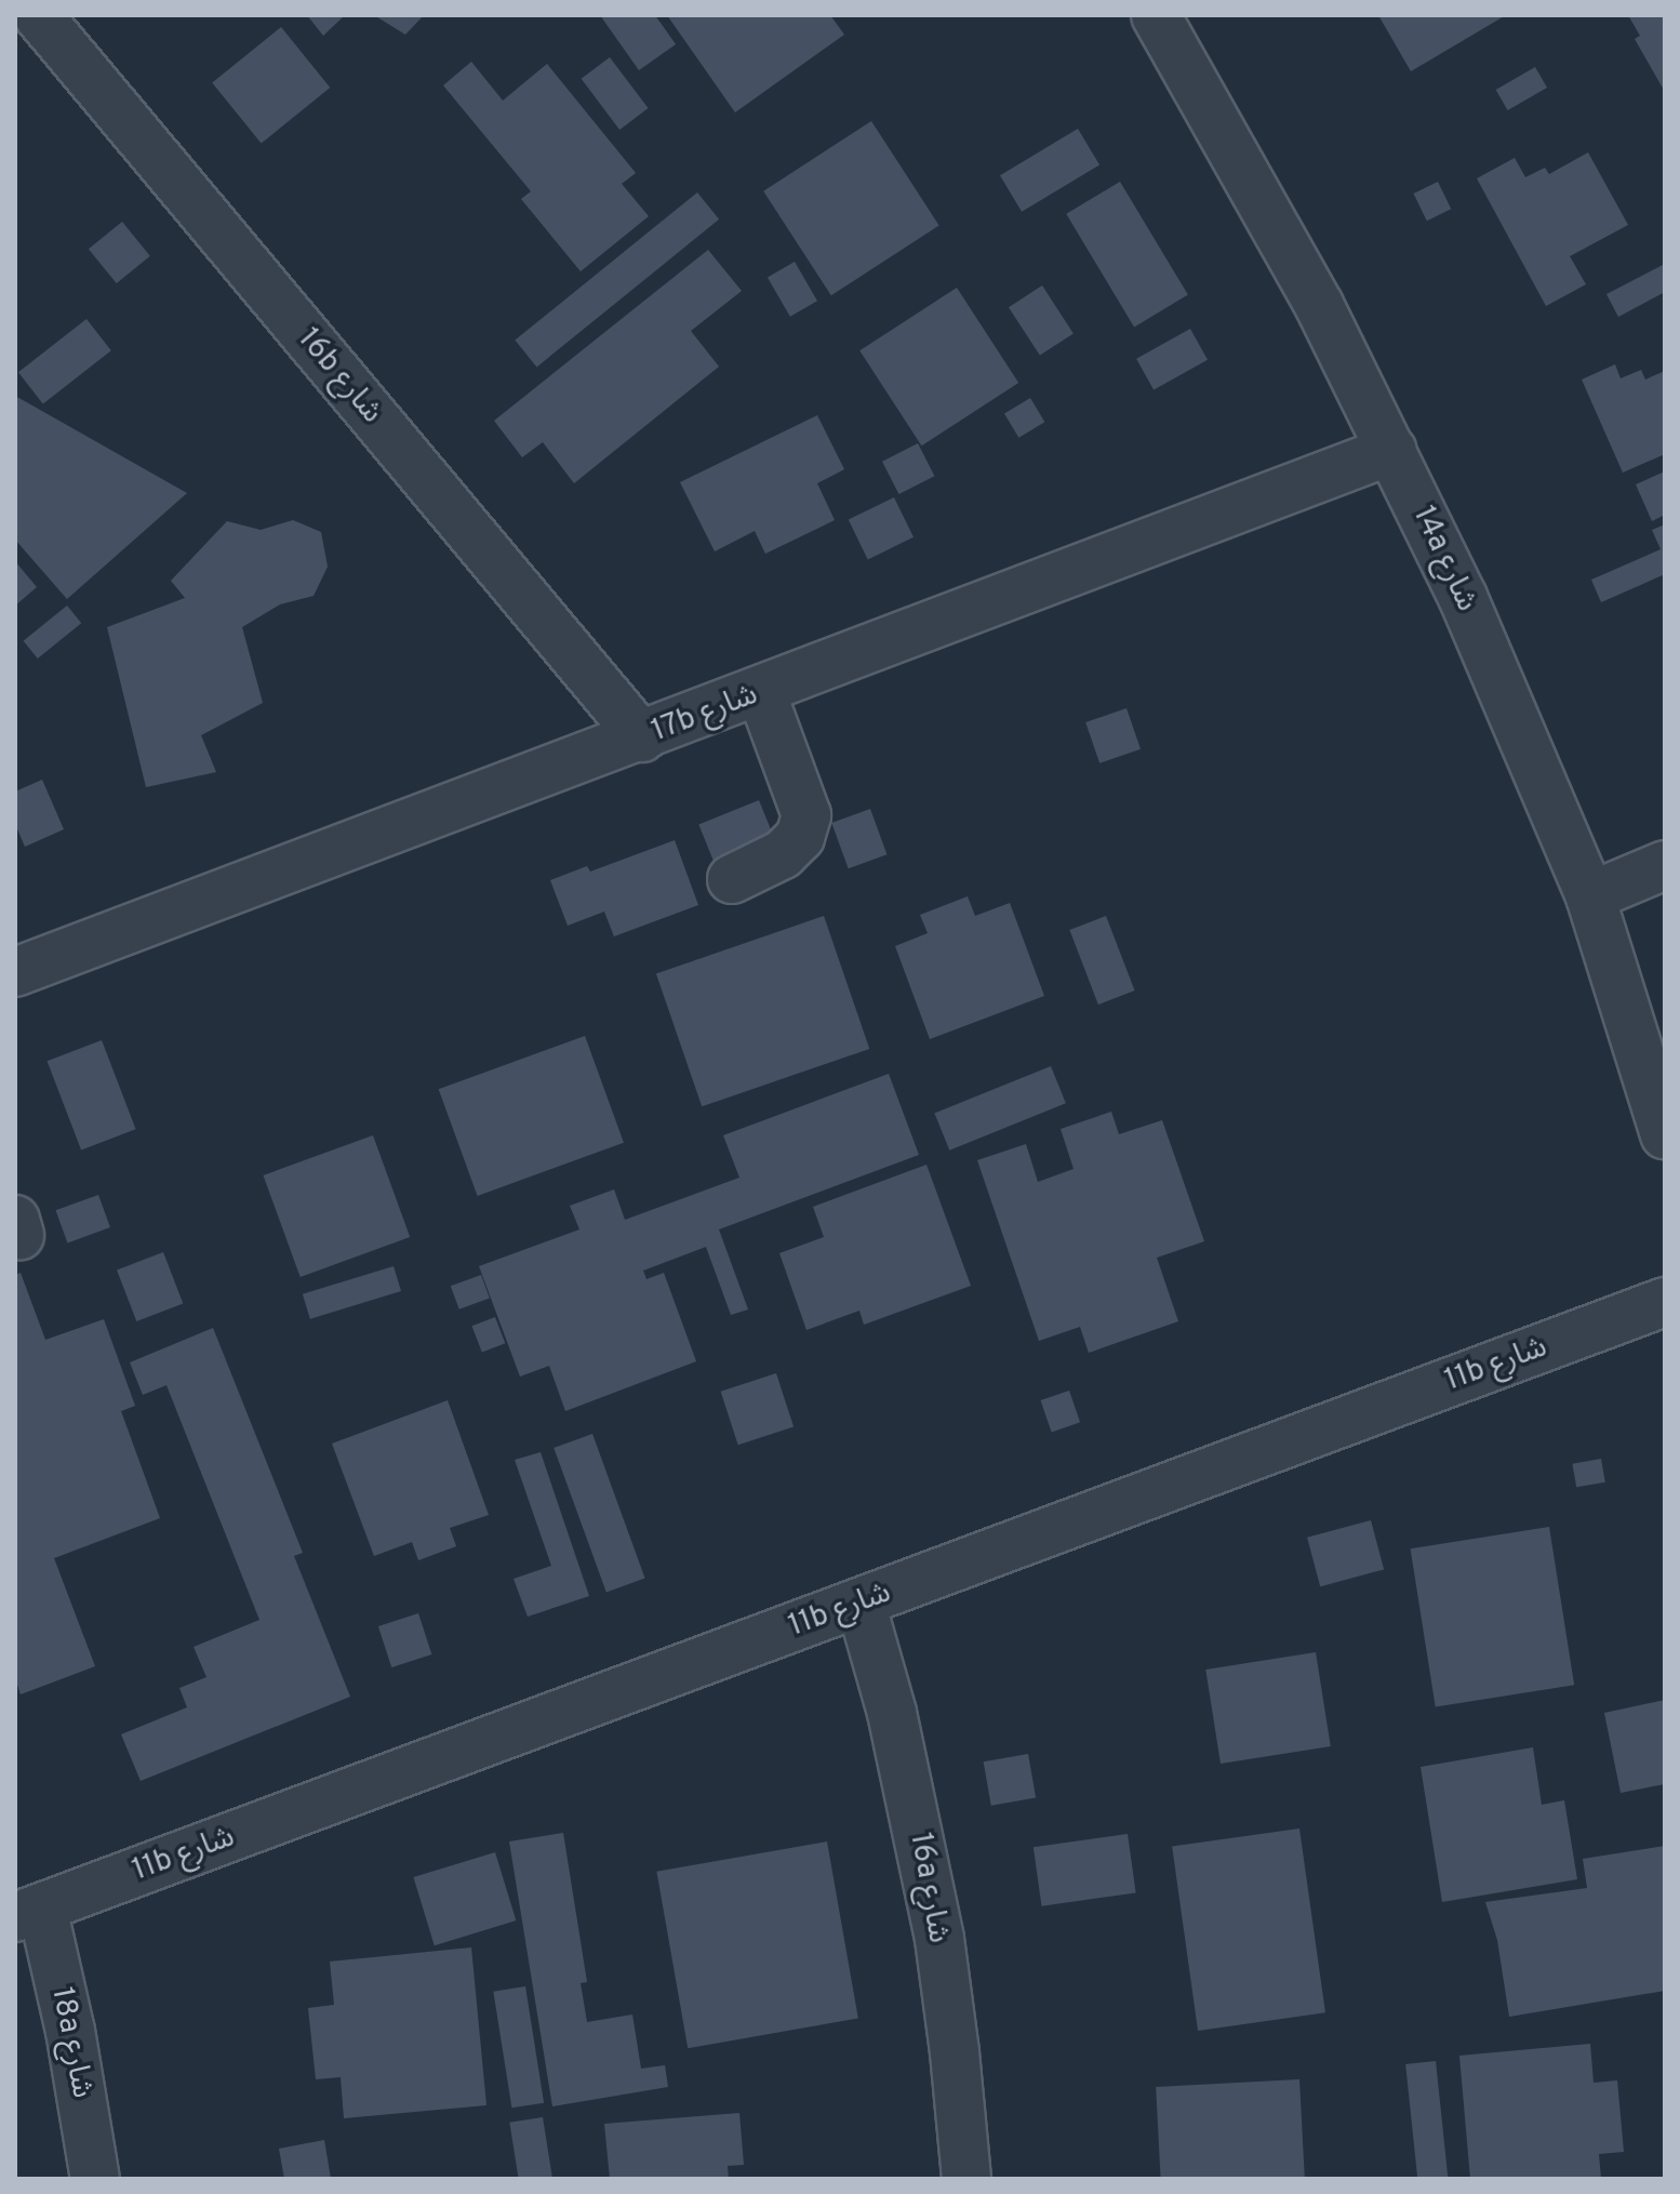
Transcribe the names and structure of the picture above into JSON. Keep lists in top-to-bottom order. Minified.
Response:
{"streets":{"street":["16b شارع","14a شارع","17b شارع","11b شارع","16a شارع","18a شارع"]},"crossings":[["16b شارع","17b شارع"],["14a شارع","17b شارع"],["11b شارع","16a شارع"],["11b شارع","18a شارع"]]}
